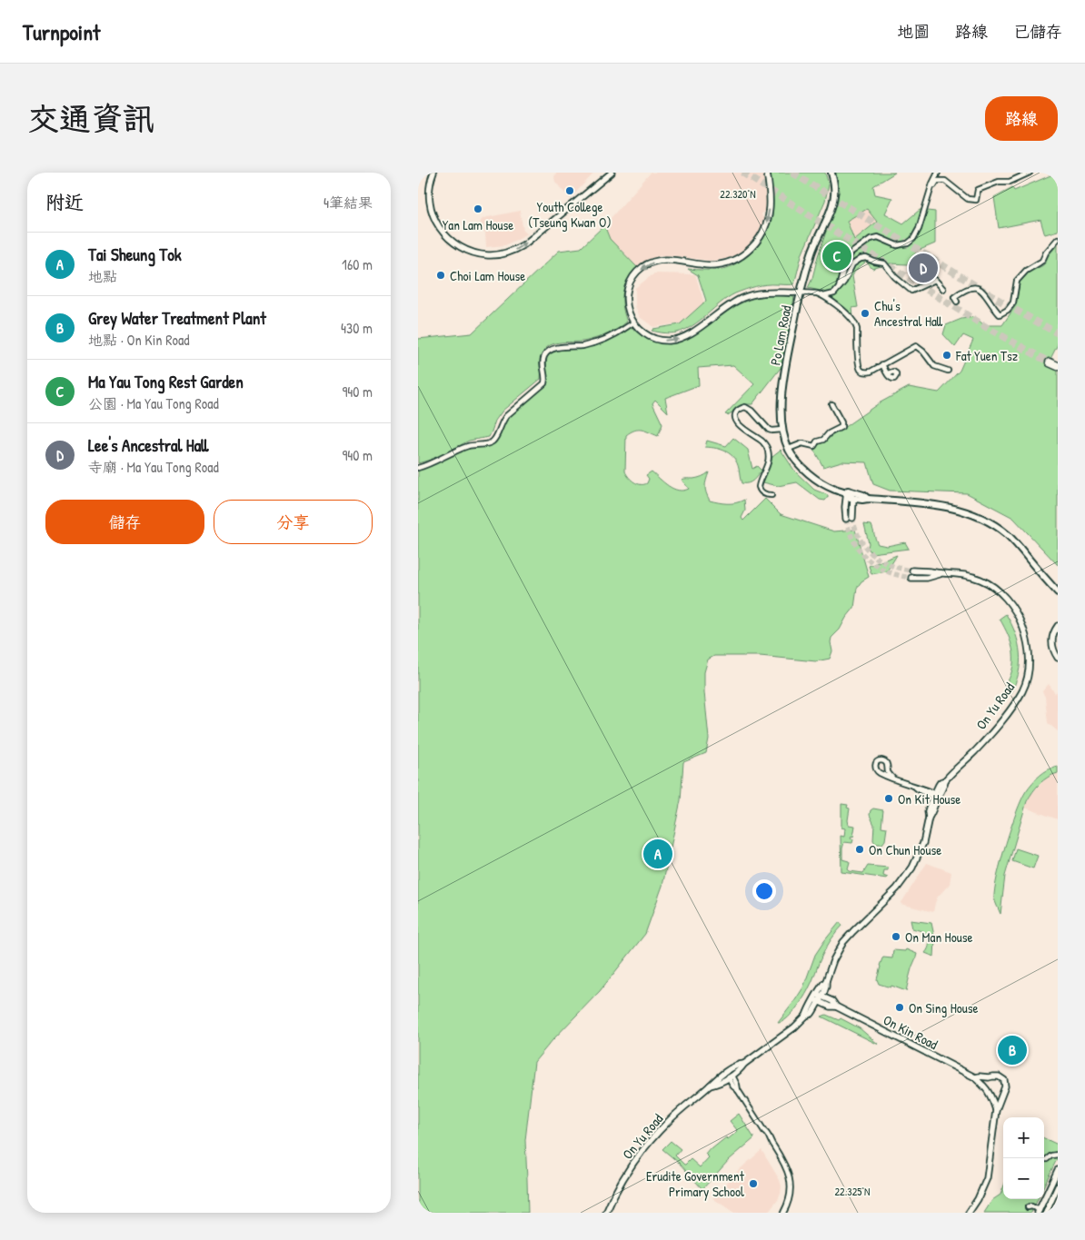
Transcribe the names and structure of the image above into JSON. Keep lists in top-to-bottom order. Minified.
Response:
{"streets":{"main road":["Po Lam Road"],"street":["On Yu Road","On Kin Road"]},"crossings":[["On Yu Road","On Kin Road"]],"places":["Youth College (Tseung Kwan O)","Yan Lam House","Choi Lam House","Chu's Ancestral Hall","Fat Yuen Tsz","On Kit House","On Chun House","On Man House","On Sing House","Erudite Government Primary School"],"page":{"header":"Turnpoint","nav":["地圖","路線","已儲存"],"buttons":["路線",["儲存","分享"]],"title":"交通資訊","heading":["附近","4筆結果"],"list":[{"mark":"A","name":"Tai Sheung Tok","note":"地點","value":"160 m"},{"mark":"B","name":"Grey Water Treatment Plant","note":"地點 · On Kin Road","value":"430 m"},{"mark":"C","name":"Ma Yau Tong Rest Garden","note":"公園 · Ma Yau Tong Road","value":"940 m"},{"mark":"D","name":"Lee's Ancestral Hall","note":"寺廟 · Ma Yau Tong Road","value":"940 m"}],"pins":["C","D","A","B"],"map_buttons":["+","−"]},"coordinates":["22.320°N","22.325°N"]}
